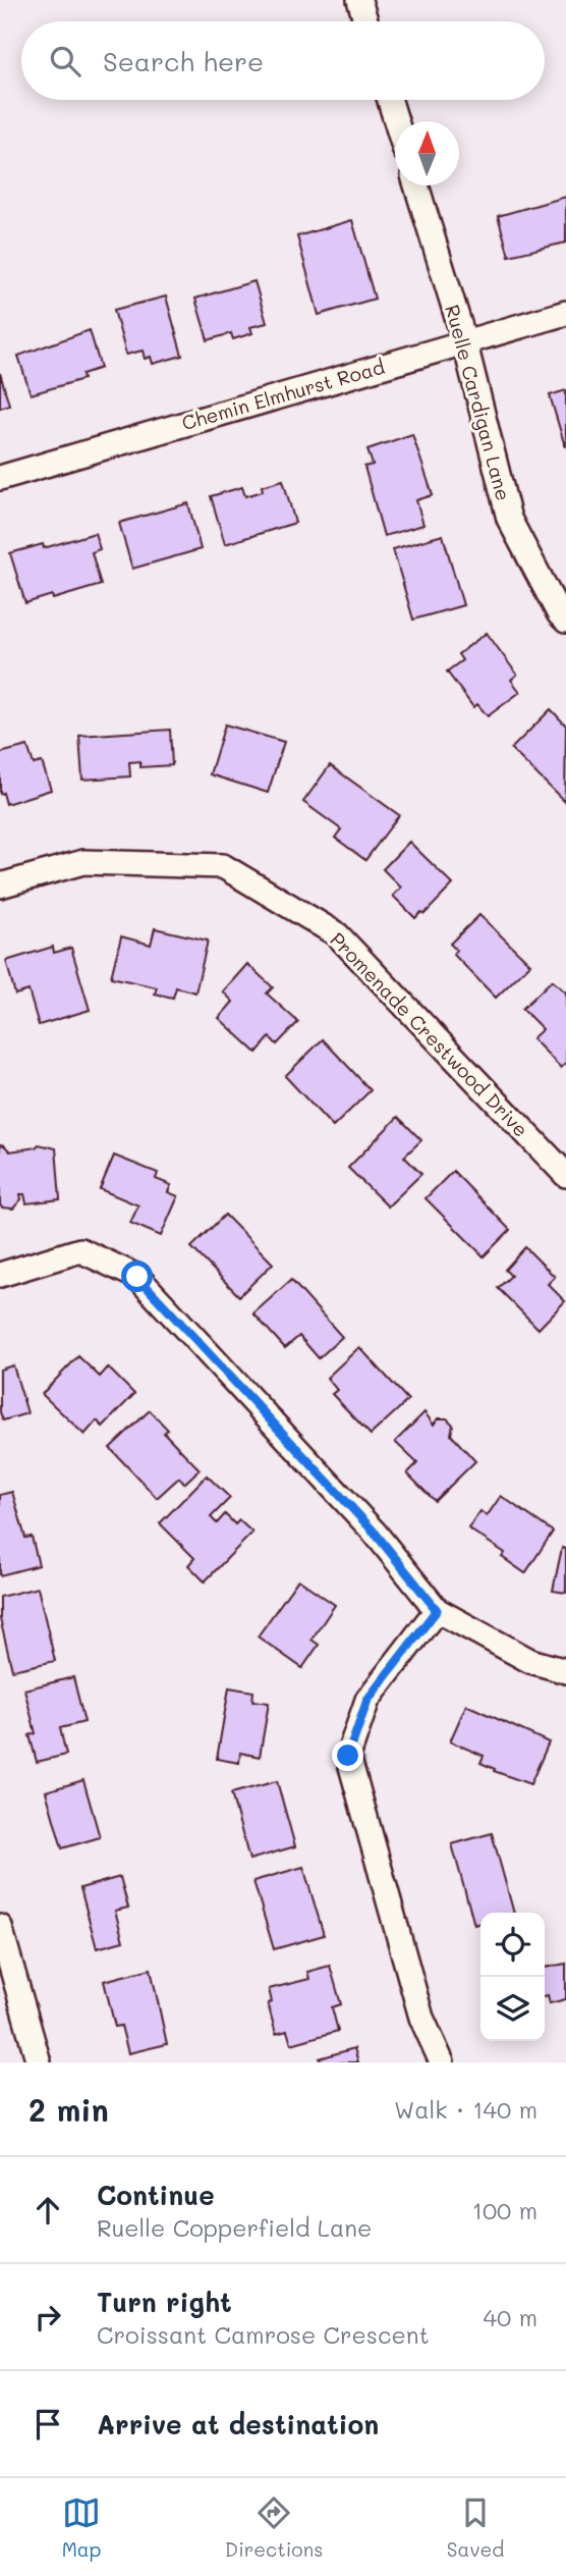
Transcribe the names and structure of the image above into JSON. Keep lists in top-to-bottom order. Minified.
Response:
{"streets":{"street":["Chemin Elmhurst Road","Ruelle Cardigan Lane","Promenade Crestwood Drive"]},"crossings":[["Chemin Elmhurst Road","Ruelle Cardigan Lane"]],"north":"top","page":{"search":"Search here","heading":["2 min","Walk · 140 m"],"list":[["Continue","Ruelle Copperfield Lane","100 m"],["Turn right","Croissant Camrose Crescent","40 m"],"Arrive at destination"],"nav":["Map","Directions","Saved"]}}
